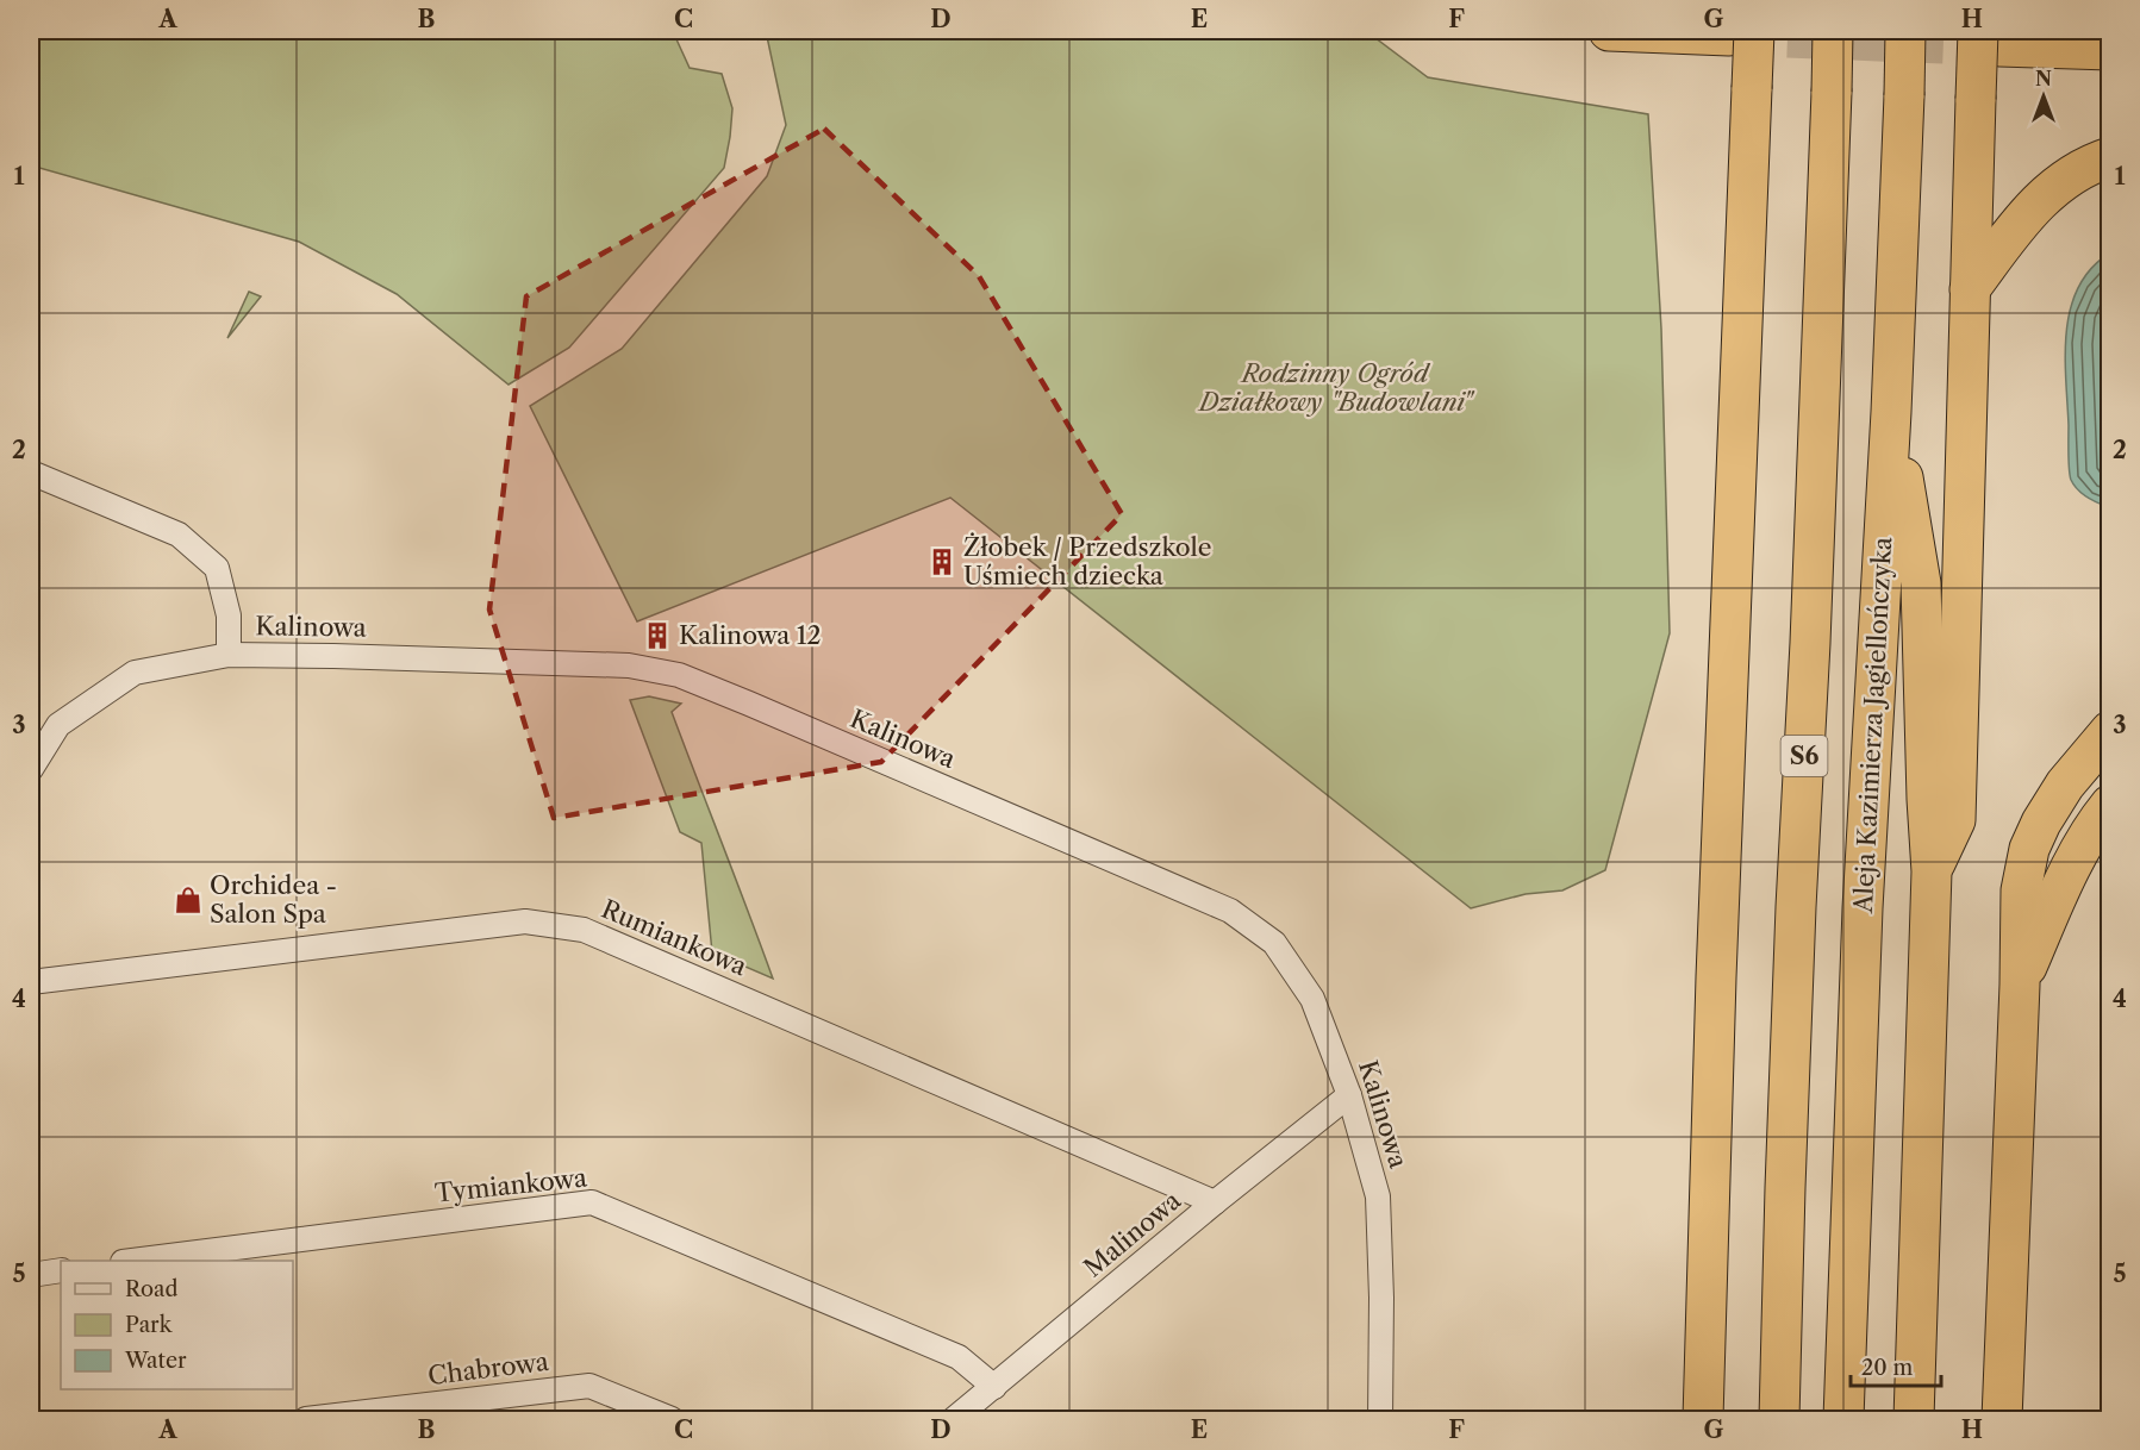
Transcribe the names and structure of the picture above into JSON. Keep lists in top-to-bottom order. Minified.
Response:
{"streets":{"highway":["Aleja Kazimierza Jagiellończyka","S6"],"street":["Kalinowa","Rumiankowa","Tymiankowa","Malinowa","Chabrowa"]},"crossings":[["Kalinowa","Malinowa"],["Rumiankowa","Malinowa"],["Tymiankowa","Malinowa"]],"parks":["Rodzinny Ogród Działkowy \"Budowlani\""],"places":{"building":["Żłobek / Przedszkole Uśmiech dziecka","Kalinowa 12"],"shop":["Orchidea - Salon Spa"]},"legend":["Road","Park","Water"],"scale_bar":"20 m","north":"top","grid":{"columns":["A","B","C","D","E","F","G","H"],"rows":["1","2","3","4","5"]}}
